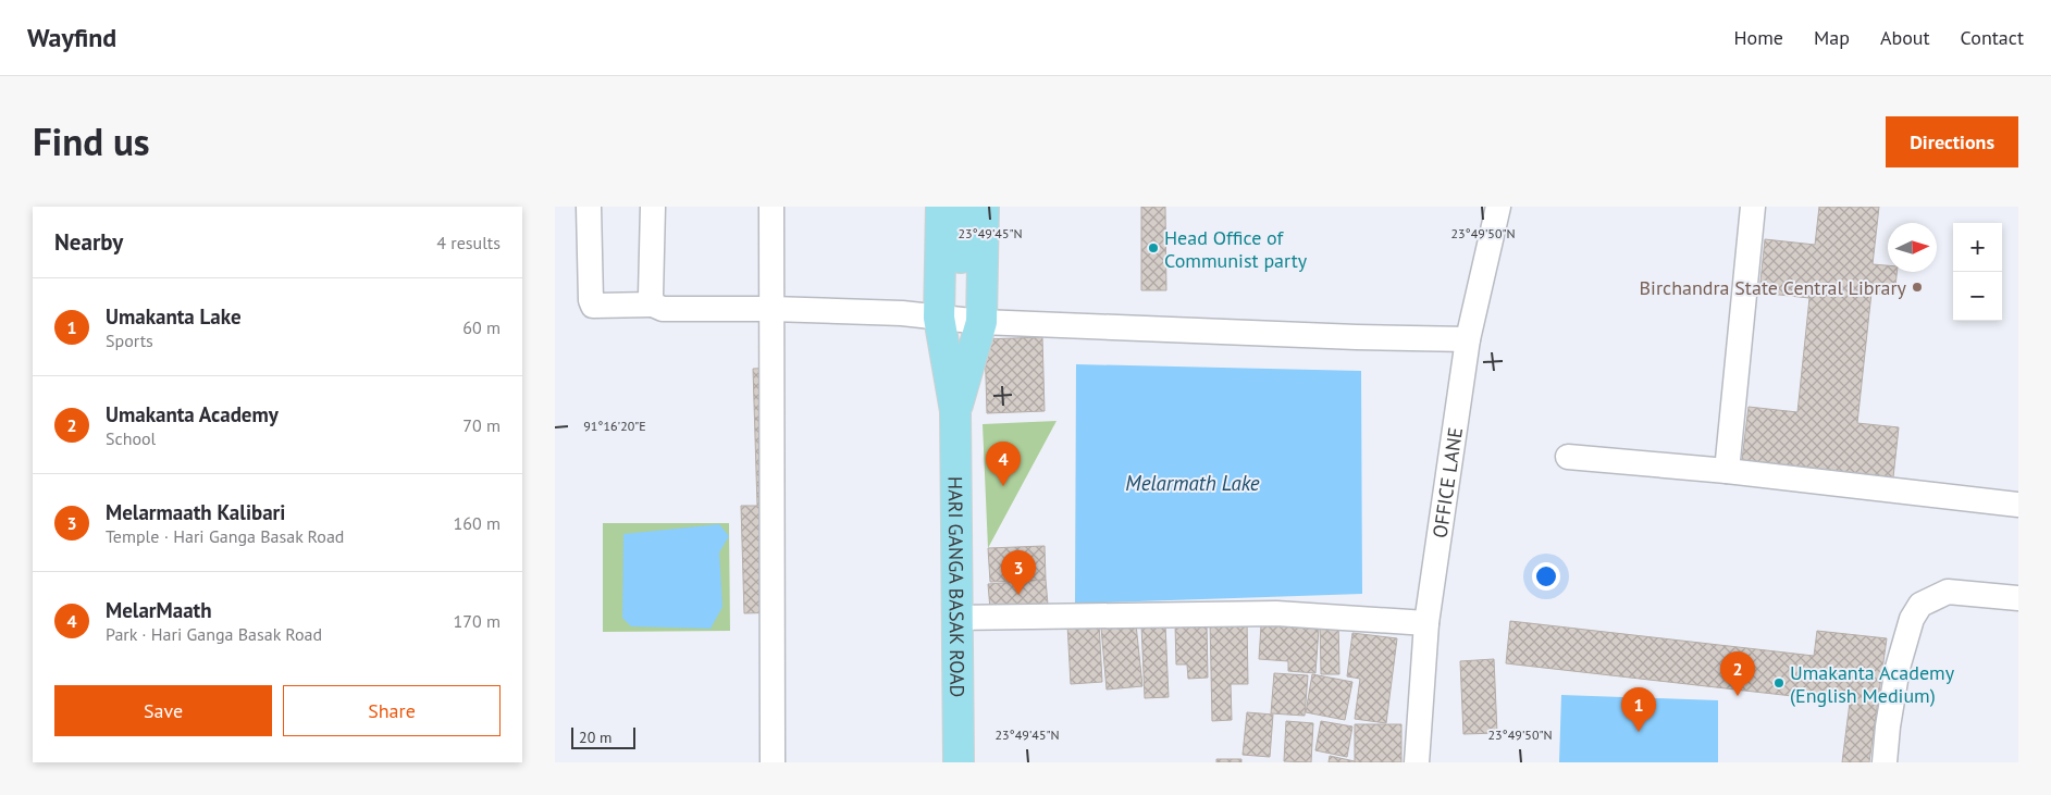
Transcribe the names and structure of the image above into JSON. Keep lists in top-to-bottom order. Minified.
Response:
{"streets":{"main road":["HARI GANGA BASAK ROAD"],"street":["OFFICE LANE"]},"water":["Melarmath Lake"],"places":["Head Office of Communist party","Birchandra State Central Library","Umakanta Academy (English Medium)"],"scale_bar":"20 m","north":"right","page":{"header":"Wayfind","nav":["Home","Map","About","Contact"],"title":"Find us","buttons":["Directions",["Save","Share"]],"heading":["Nearby","4 results"],"map_buttons":["+","−"],"list":[{"mark":"1","name":"Umakanta Lake","note":"Sports","value":"60 m"},{"mark":"2","name":"Umakanta Academy","note":"School","value":"70 m"},{"mark":"3","name":"Melarmaath Kalibari","note":"Temple · Hari Ganga Basak Road","value":"160 m"},{"mark":"4","name":"MelarMaath","note":"Park · Hari Ganga Basak Road","value":"170 m"}],"pins":["4","3","2","1"],"scale":"20 m"},"coordinates":["23°49'45\"N","23°49'50\"N","91°16'20\"E"]}
